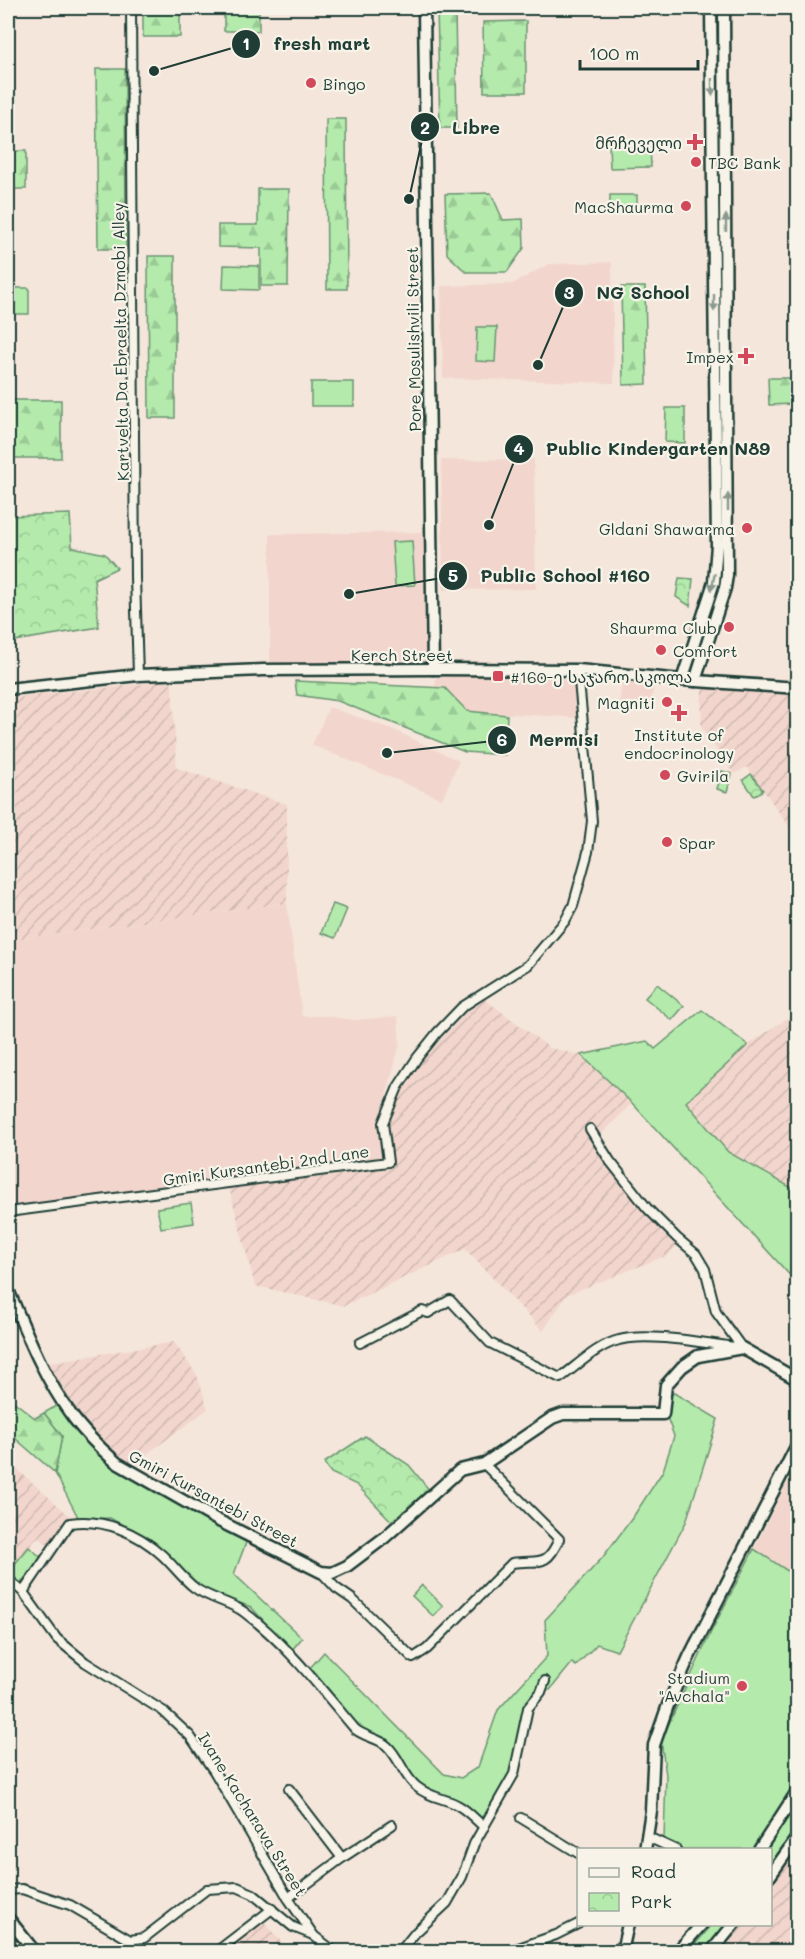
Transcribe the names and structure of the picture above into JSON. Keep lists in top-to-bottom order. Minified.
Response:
{"streets":{"main road":["Pore Mosulishvili Street","Kerch Street","Gmiri Kursantebi Street"],"street":["Kartvelta Da Ebraelta Dzmobi Alley","Gmiri Kursantebi 2nd Lane","Ivane Kacharava Street"]},"crossings":[["Pore Mosulishvili Street","Kerch Street"],["Kartvelta Da Ebraelta Dzmobi Alley","Kerch Street"],["Kerch Street","Gmiri Kursantebi 2nd Lane"]],"places":{"other":["fresh mart","Bingo","TBC Bank","Libre","MacShaurma","NG School","Public Kindergarten N89","Gldani Shawarma","Public School #160","Shaurma Club","Comfort","Magniti","Mermisi","Gvirila","Spar","Stadium \"Avchala\""],"health":["მრჩეველი","Impex","Institute of endocrinology"],"transit":["#160-ე საჯარო სკოლა"]},"legend":["Road","Park"],"scale_bar":"100 m"}
